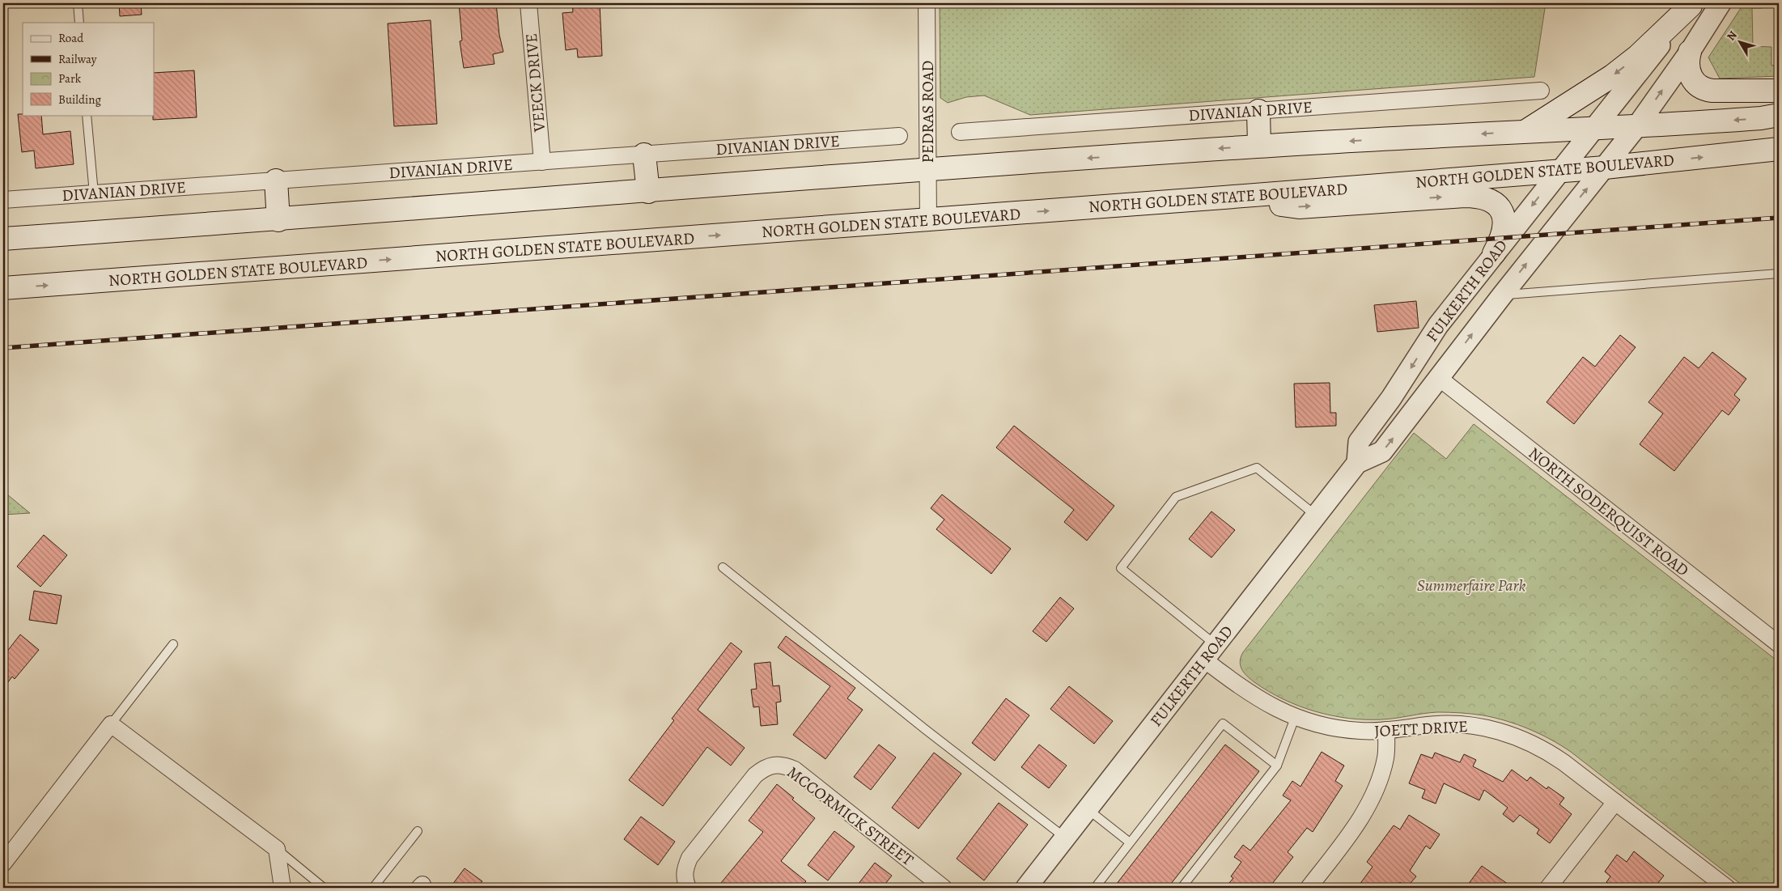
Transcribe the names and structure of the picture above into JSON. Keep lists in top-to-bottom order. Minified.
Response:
{"streets":{"main road":["NORTH GOLDEN STATE BOULEVARD"],"street":["VEECK DRIVE","DIVANIAN DRIVE","PEDRAS ROAD","FULKERTH ROAD","NORTH SODERQUIST ROAD","JOETT DRIVE","MCCORMICK STREET"]},"crossings":[["VEECK DRIVE","DIVANIAN DRIVE"],["PEDRAS ROAD","NORTH GOLDEN STATE BOULEVARD"],["NORTH GOLDEN STATE BOULEVARD","FULKERTH ROAD"],["FULKERTH ROAD","NORTH SODERQUIST ROAD"],["FULKERTH ROAD","JOETT DRIVE"]],"parks":["Summerfaire Park"],"legend":["Road","Railway","Park","Building"],"north":"top left"}
